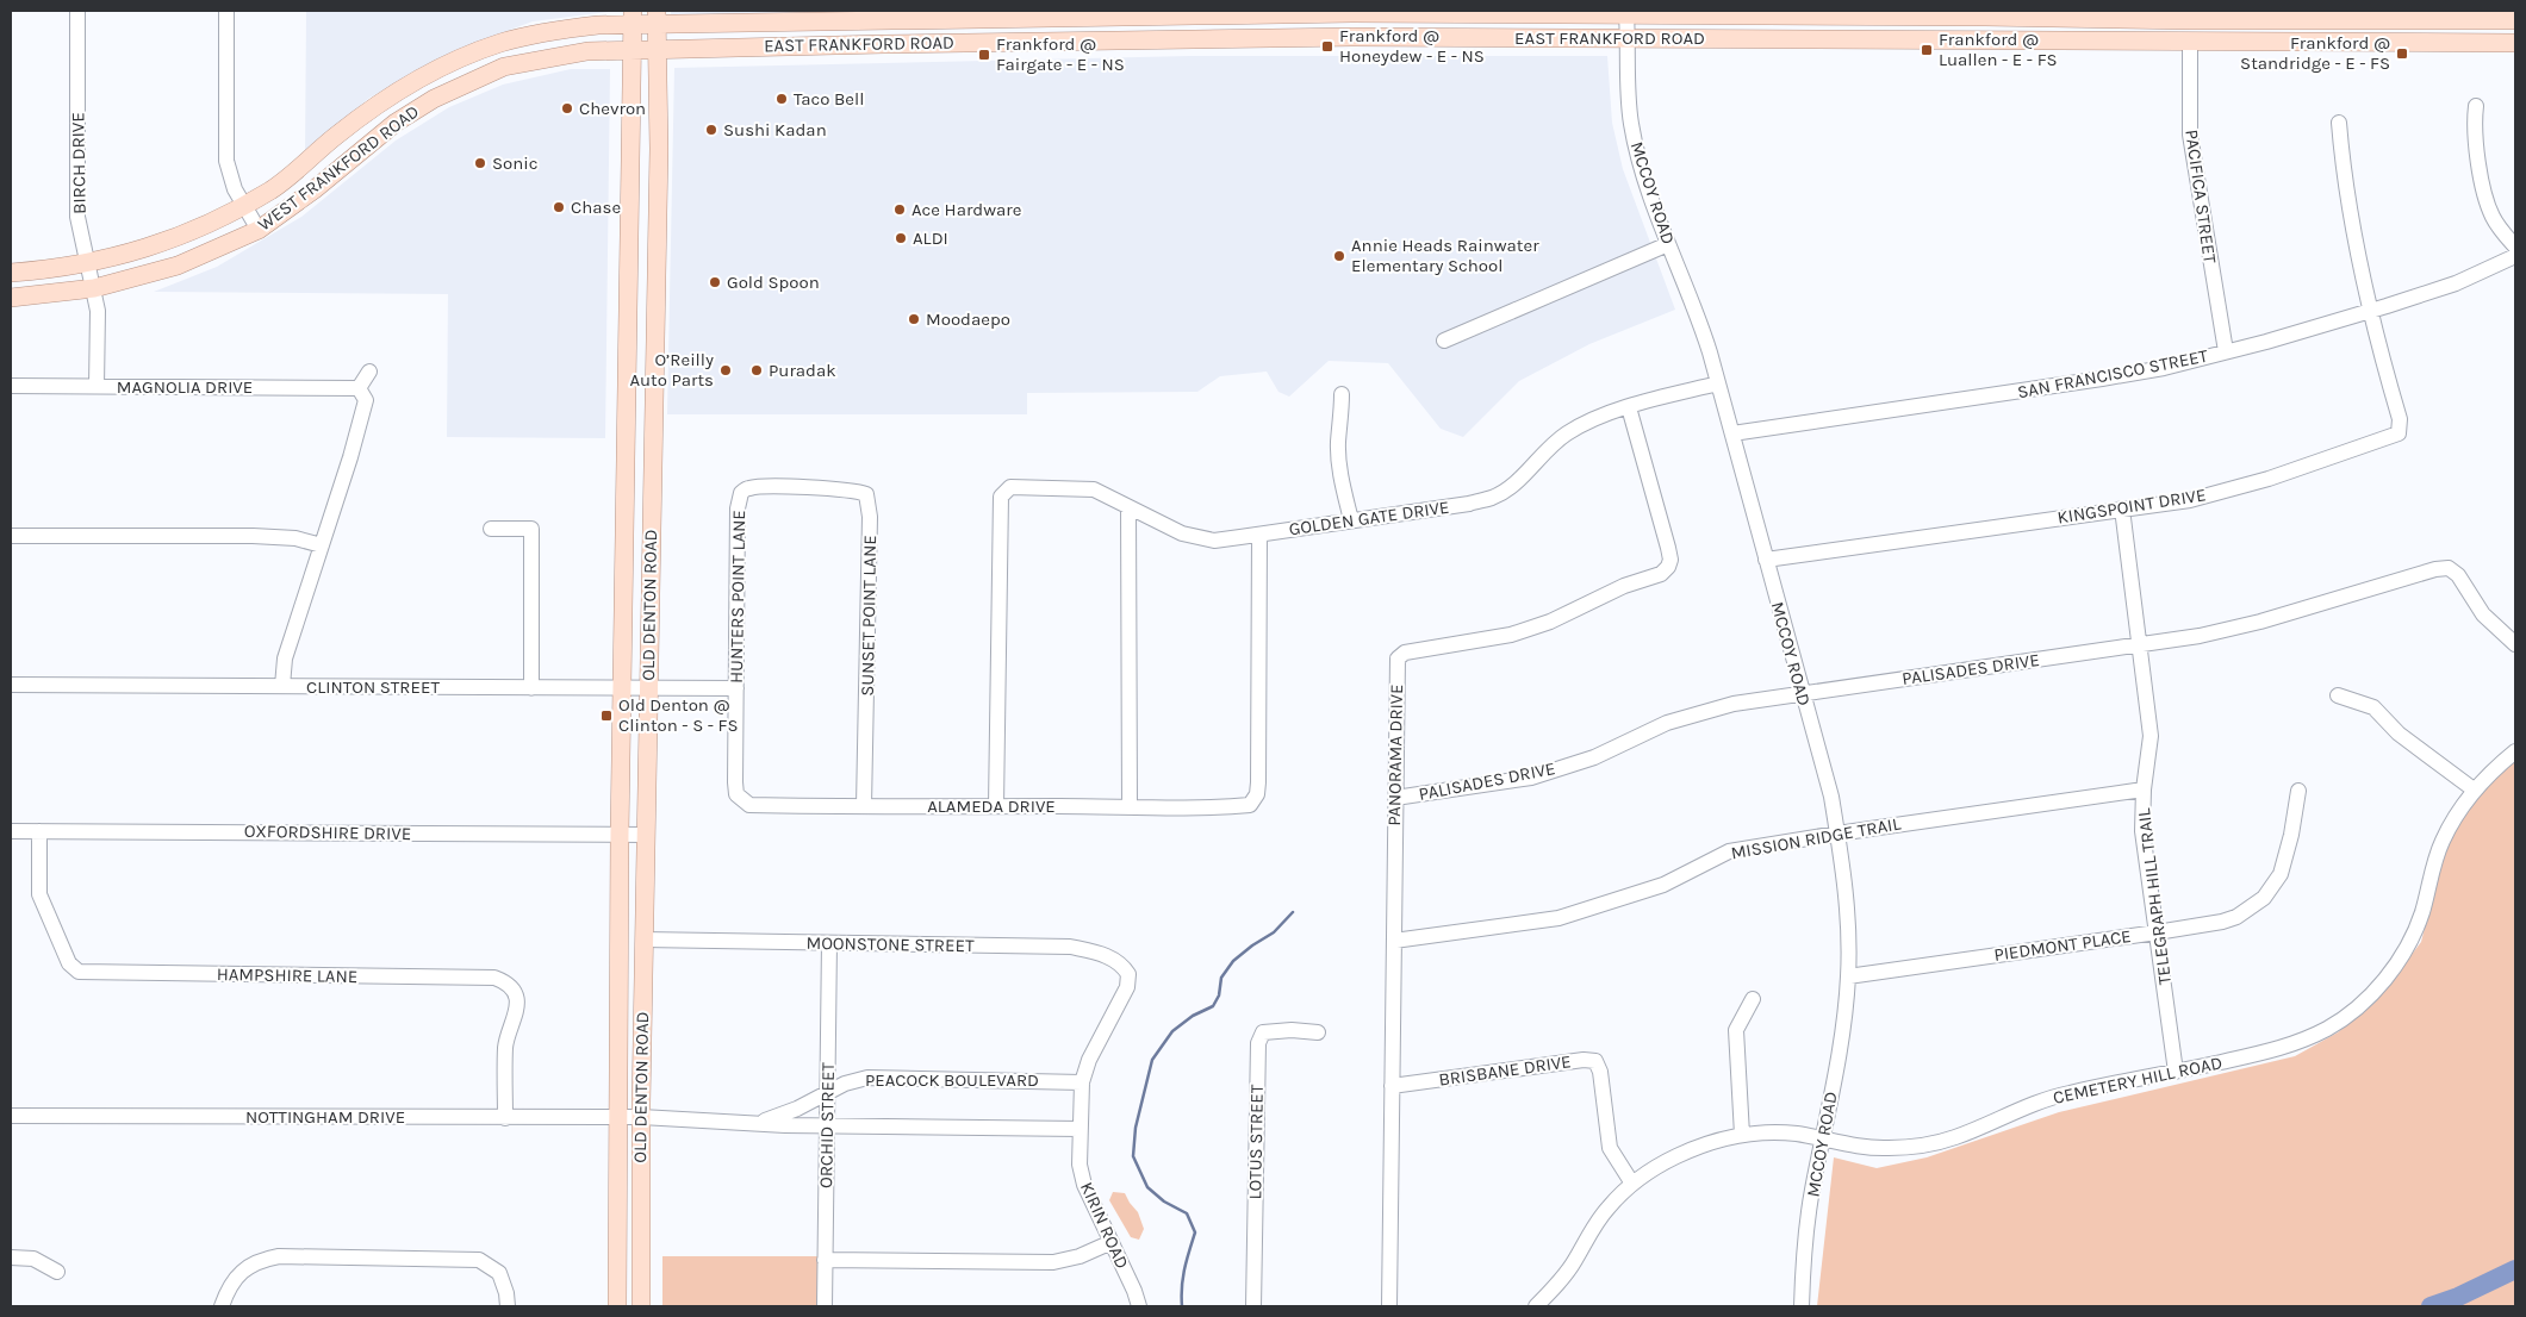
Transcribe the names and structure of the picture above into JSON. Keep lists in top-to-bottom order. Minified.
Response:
{"streets":{"main road":["EAST FRANKFORD ROAD","WEST FRANKFORD ROAD","OLD DENTON ROAD"],"street":["BIRCH DRIVE","MCCOY ROAD","PACIFICA STREET","SAN FRANCISCO STREET","MAGNOLIA DRIVE","KINGSPOINT DRIVE","GOLDEN GATE DRIVE","HUNTERS POINT LANE","SUNSET POINT LANE","PALISADES DRIVE","CLINTON STREET","PANORAMA DRIVE","ALAMEDA DRIVE","OXFORDSHIRE DRIVE","MISSION RIDGE TRAIL","TELEGRAPH HILL TRAIL","MOONSTONE STREET","PIEDMONT PLACE","HAMPSHIRE LANE","BRISBANE DRIVE","PEACOCK BOULEVARD","CEMETERY HILL ROAD","NOTTINGHAM DRIVE","ORCHID STREET","LOTUS STREET","KIRIN ROAD"]},"crossings":[["EAST FRANKFORD ROAD","WEST FRANKFORD ROAD"],["EAST FRANKFORD ROAD","MCCOY ROAD"],["EAST FRANKFORD ROAD","PACIFICA STREET"],["EAST FRANKFORD ROAD","OLD DENTON ROAD"],["BIRCH DRIVE","WEST FRANKFORD ROAD"],["BIRCH DRIVE","MAGNOLIA DRIVE"],["WEST FRANKFORD ROAD","OLD DENTON ROAD"],["MCCOY ROAD","SAN FRANCISCO STREET"],["MCCOY ROAD","KINGSPOINT DRIVE"],["MCCOY ROAD","GOLDEN GATE DRIVE"],["MCCOY ROAD","PALISADES DRIVE"],["MCCOY ROAD","MISSION RIDGE TRAIL"],["MCCOY ROAD","PIEDMONT PLACE"],["MCCOY ROAD","CEMETERY HILL ROAD"],["PACIFICA STREET","SAN FRANCISCO STREET"],["SAN FRANCISCO STREET","KINGSPOINT DRIVE"],["KINGSPOINT DRIVE","TELEGRAPH HILL TRAIL"],["GOLDEN GATE DRIVE","PANORAMA DRIVE"],["GOLDEN GATE DRIVE","ALAMEDA DRIVE"],["HUNTERS POINT LANE","SUNSET POINT LANE"],["HUNTERS POINT LANE","CLINTON STREET"],["HUNTERS POINT LANE","ALAMEDA DRIVE"],["OLD DENTON ROAD","CLINTON STREET"],["OLD DENTON ROAD","OXFORDSHIRE DRIVE"],["OLD DENTON ROAD","MOONSTONE STREET"],["OLD DENTON ROAD","PEACOCK BOULEVARD"],["OLD DENTON ROAD","NOTTINGHAM DRIVE"],["SUNSET POINT LANE","ALAMEDA DRIVE"],["PALISADES DRIVE","PANORAMA DRIVE"],["PALISADES DRIVE","TELEGRAPH HILL TRAIL"],["PANORAMA DRIVE","MISSION RIDGE TRAIL"],["PANORAMA DRIVE","BRISBANE DRIVE"],["OXFORDSHIRE DRIVE","HAMPSHIRE LANE"],["MISSION RIDGE TRAIL","TELEGRAPH HILL TRAIL"],["TELEGRAPH HILL TRAIL","PIEDMONT PLACE"],["TELEGRAPH HILL TRAIL","CEMETERY HILL ROAD"],["MOONSTONE STREET","ORCHID STREET"],["MOONSTONE STREET","KIRIN ROAD"],["HAMPSHIRE LANE","NOTTINGHAM DRIVE"],["BRISBANE DRIVE","CEMETERY HILL ROAD"],["PEACOCK BOULEVARD","NOTTINGHAM DRIVE"],["PEACOCK BOULEVARD","ORCHID STREET"],["PEACOCK BOULEVARD","KIRIN ROAD"]],"places":{"transit":["Frankford @ Honeydew - E - NS","Frankford @ Luallen - E - FS","Frankford @ Standridge - E - FS","Frankford @ Fairgate - E - NS","Old Denton @ Clinton - S - FS"],"other":["Taco Bell","Chevron","Sushi Kadan","Sonic","Chase","Ace Hardware","ALDI","Annie Heads Rainwater Elementary School","Gold Spoon","Moodaepo","O’Reilly Auto Parts","Puradak"]}}
